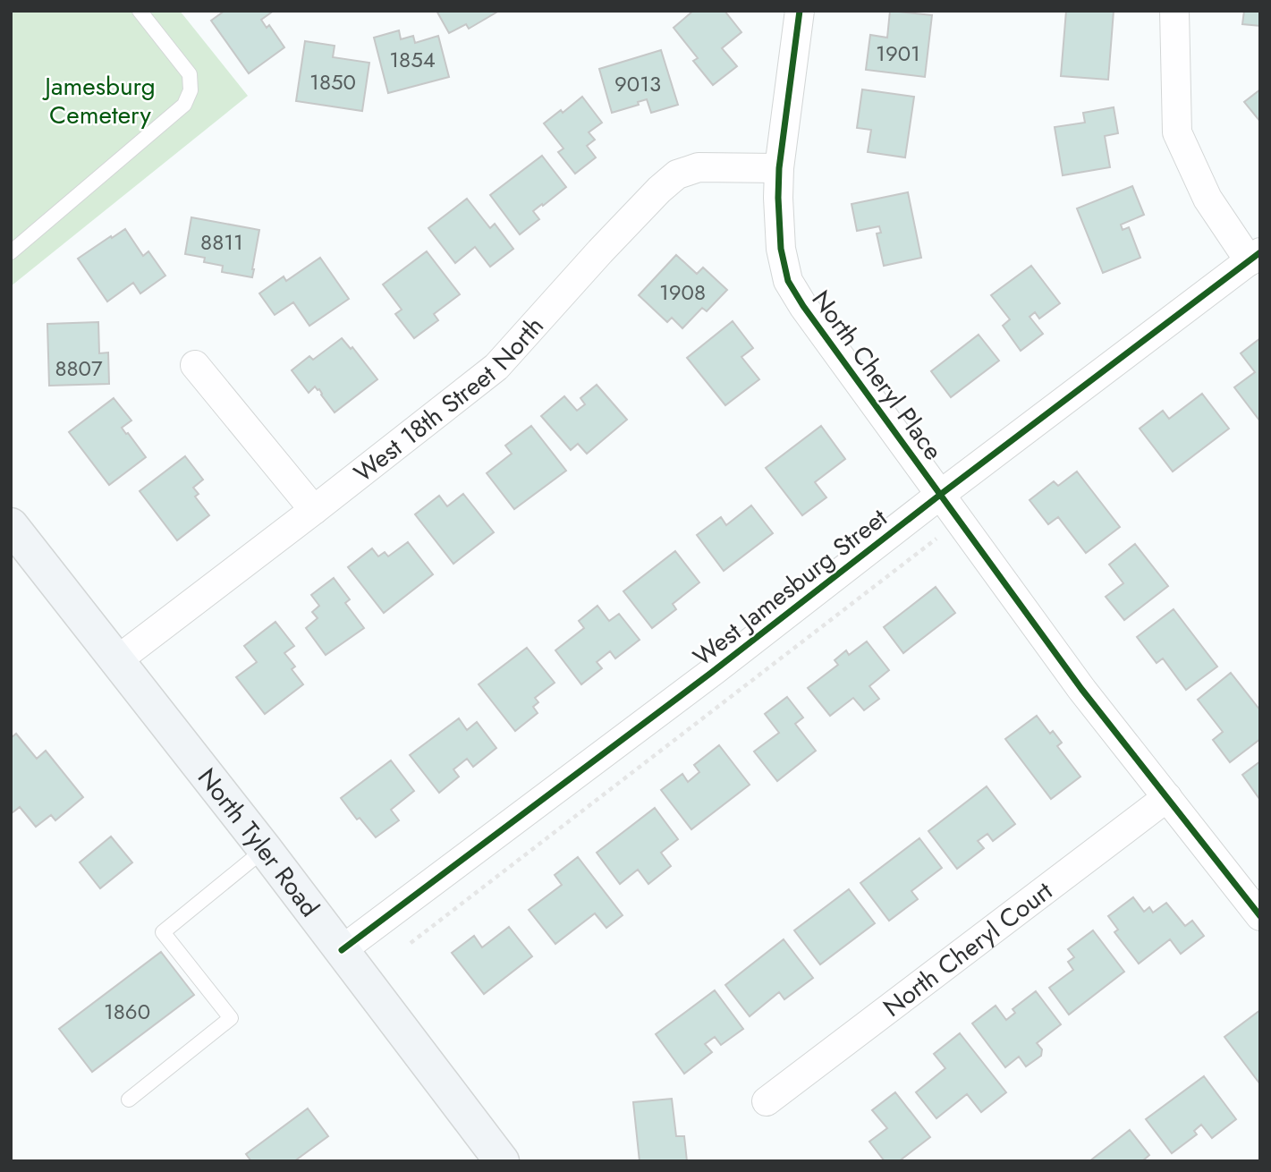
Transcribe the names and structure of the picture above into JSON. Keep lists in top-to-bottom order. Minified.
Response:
{"streets":{"main road":["North Tyler Road"],"street":["North Cheryl Place","West 18th Street North","West Jamesburg Street","North Cheryl Court"]},"crossings":[["North Cheryl Place","West 18th Street North"],["North Cheryl Place","West Jamesburg Street"],["North Cheryl Place","North Cheryl Court"],["West 18th Street North","North Tyler Road"],["West Jamesburg Street","North Tyler Road"]],"parks":["Jamesburg Cemetery"],"house_numbers":["1901","1854","1850","9013","8811","1908","8807","1860"]}
